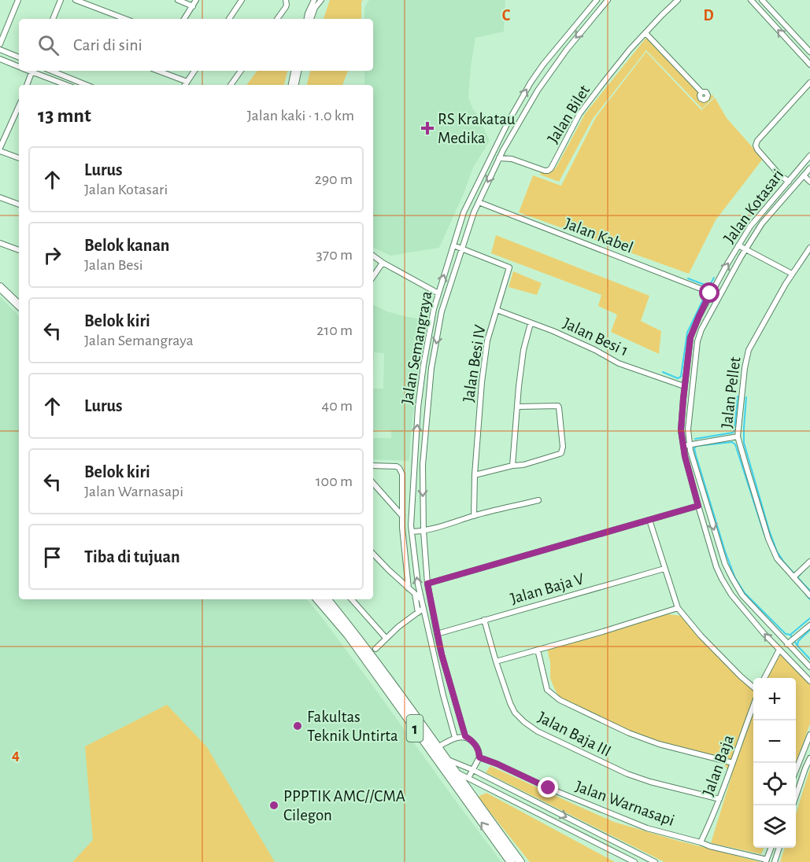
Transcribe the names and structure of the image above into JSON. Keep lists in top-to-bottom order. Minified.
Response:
{"streets":{"highway":["1"],"street":["Jalan Bilet","Jalan Kotasari","Jalan Kabel","Jalan Besi 1","Jalan Semangraya","Jalan Besi IV","Jalan Pellet","Jalan Baja V","Jalan Baja III","Jalan Baja","Jalan Warnasapi"]},"crossings":[["Jalan Bilet","Jalan Semangraya"],["Jalan Kotasari","Jalan Kabel"],["Jalan Kotasari","Jalan Besi 1"],["Jalan Kabel","Jalan Semangraya"],["Jalan Besi 1","Jalan Besi IV"],["Jalan Semangraya","Jalan Besi IV"],["Jalan Semangraya","Jalan Baja V"],["Jalan Baja V","Jalan Baja III"],["Jalan Baja III","Jalan Baja"],["Jalan Baja","Jalan Warnasapi"]],"places":{"health":["RS Krakatau Medika"],"other":["Fakultas Teknik Untirta","PPPTIK AMC//CMA Cilegon"]},"page":{"search":"Cari di sini","heading":["13 mnt","Jalan kaki · 1.0 km"],"list":[["Lurus","Jalan Kotasari","290 m"],["Belok kanan","Jalan Besi","370 m"],["Belok kiri","Jalan Semangraya","210 m"],["Lurus","40 m"],["Belok kiri","Jalan Warnasapi","100 m"],"Tiba di tujuan"],"map_buttons":["+","−"]},"grid":{"columns":["C","D"],"rows":["4"]}}
